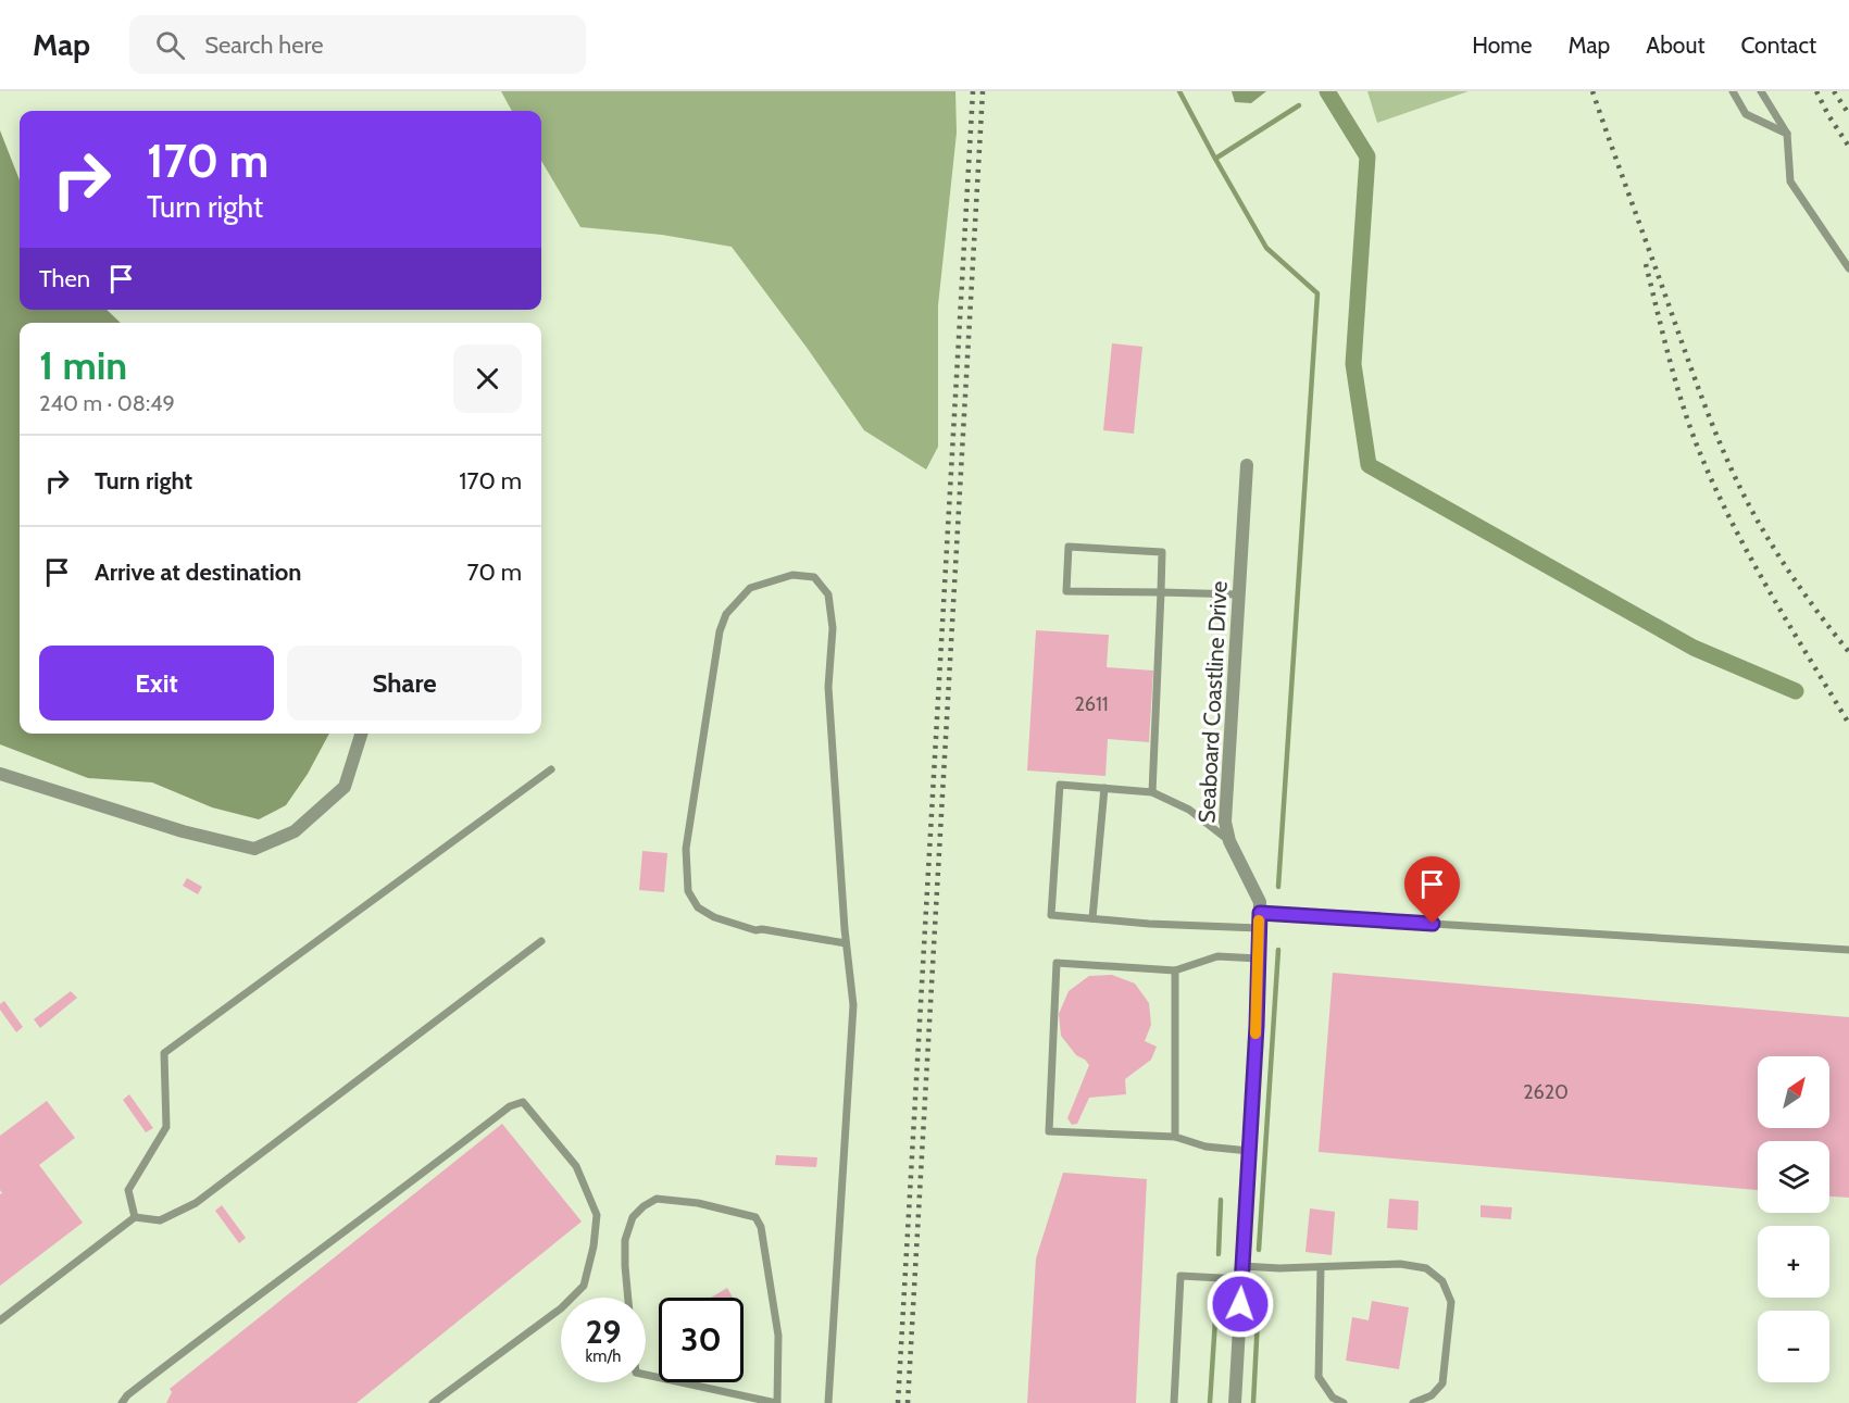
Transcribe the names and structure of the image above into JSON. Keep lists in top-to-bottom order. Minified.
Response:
{"streets":{"street":["Seaboard Coastline Drive"]},"house_numbers":["2611","2620"],"north":"top right","page":{"header":"Map","search":"Search here","nav":["Home","Map","About","Contact"],"turn":["170 m","Turn right"],"then":"Then","heading":["1 min","240 m · 08:49"],"list":[{"name":"Turn right","value":"170 m"},{"name":"Arrive at destination","value":"70 m"}],"buttons":["Exit","Share"],"map_buttons":["+","−"],"speed":"29 km/h","limit":"30"}}
